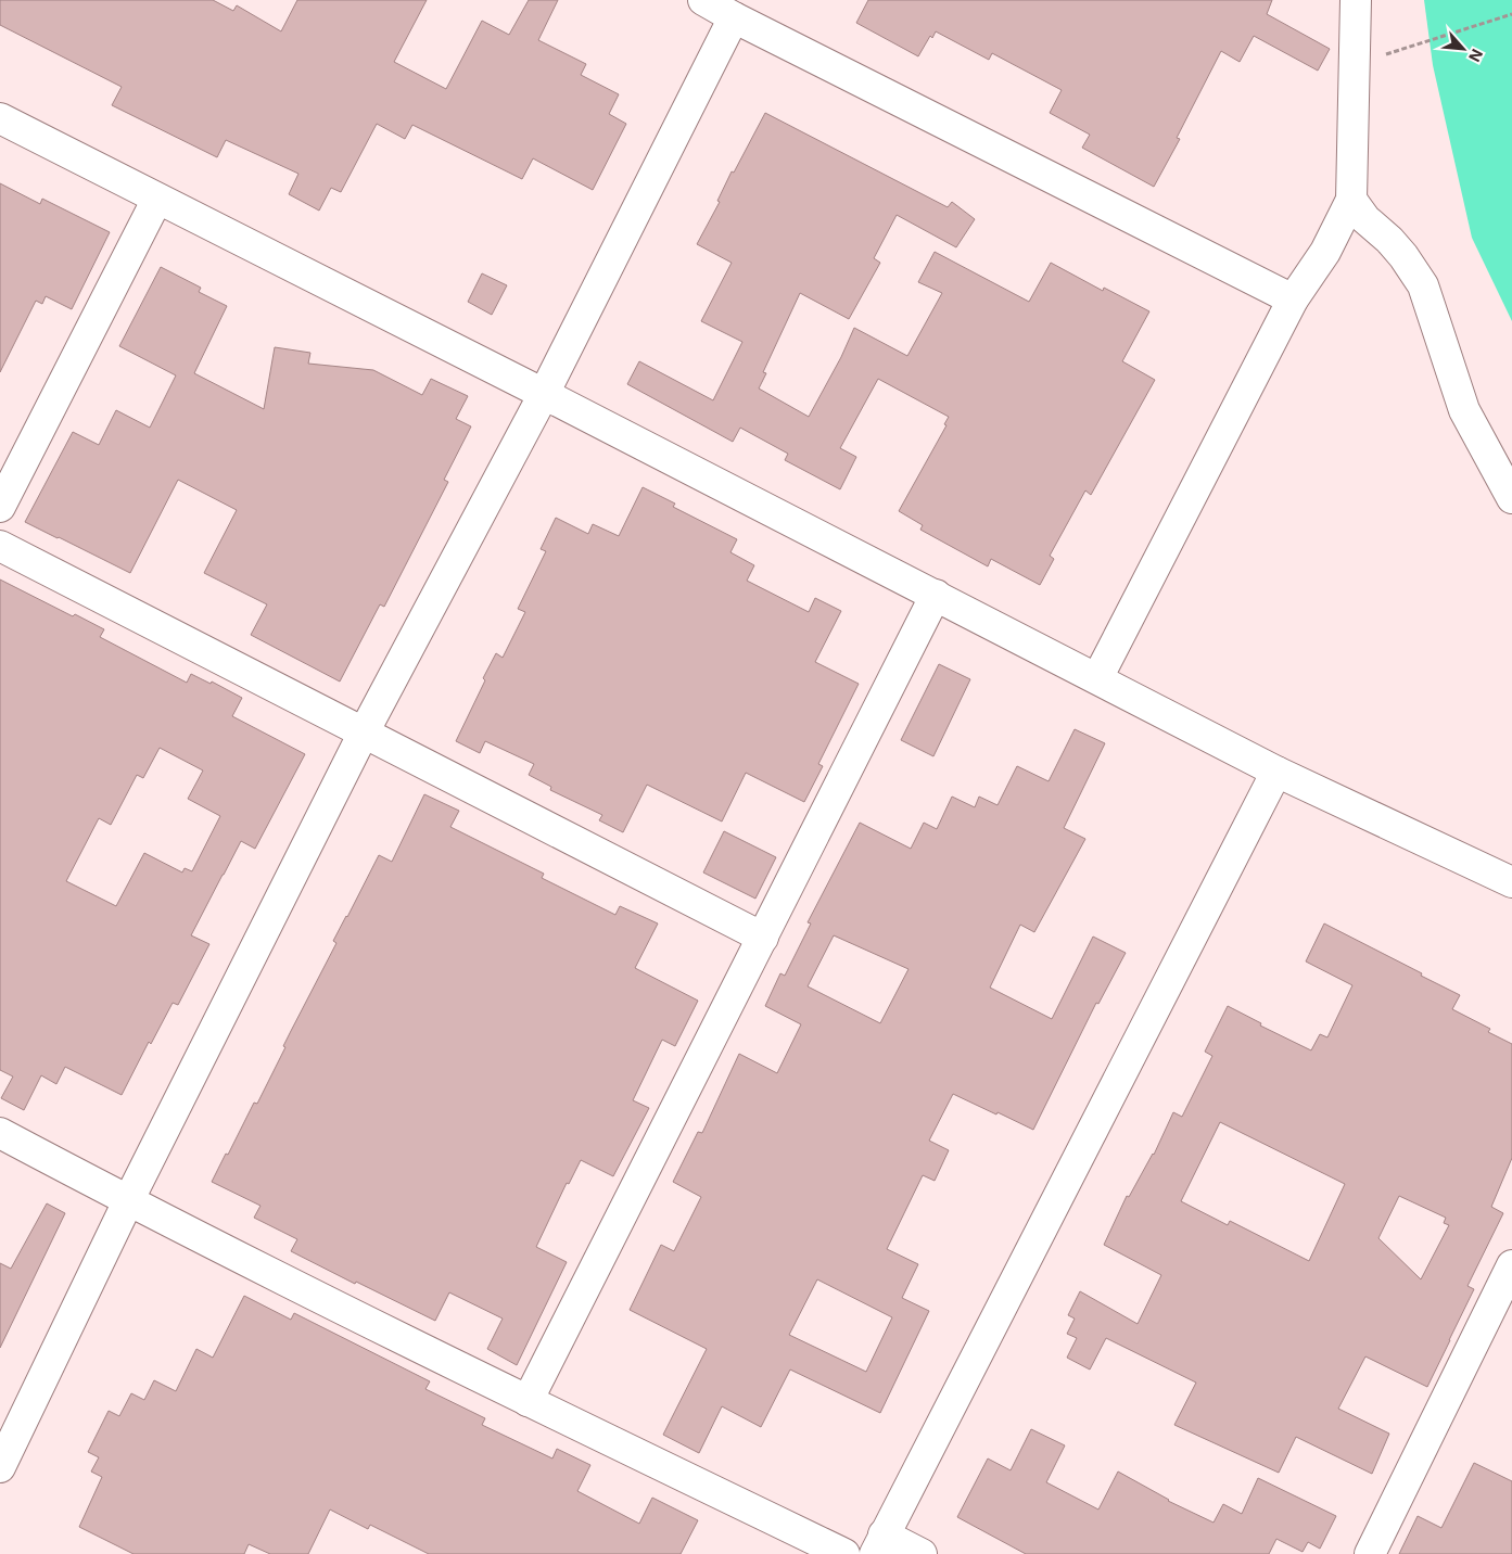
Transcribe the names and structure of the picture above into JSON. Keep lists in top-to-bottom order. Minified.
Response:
{"north":"bottom right"}
